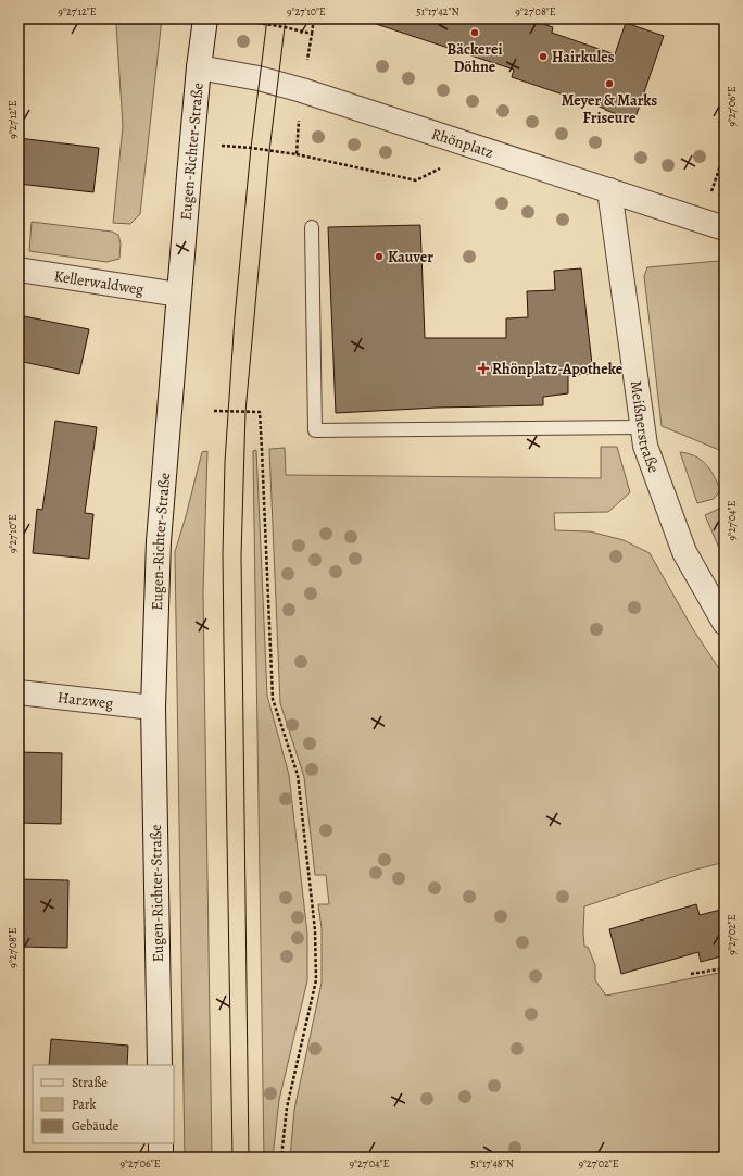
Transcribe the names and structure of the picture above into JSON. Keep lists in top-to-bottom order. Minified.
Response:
{"streets":{"street":["Rhönplatz","Eugen-Richter-Straße","Kellerwaldweg","Meißnerstraße","Harzweg"]},"crossings":[["Rhönplatz","Eugen-Richter-Straße"],["Rhönplatz","Meißnerstraße"],["Eugen-Richter-Straße","Kellerwaldweg"],["Eugen-Richter-Straße","Harzweg"]],"places":{"other":["Bäckerei Döhne","Hairkules","Meyer & Marks Friseure","Kauver"],"health":["Rhönplatz-Apotheke"]},"legend":["Straße","Park","Gebäude"],"coordinates":["9°27'12\"E","9°27'10\"E","51°17'42\"N","9°27'08\"E","9°27'06\"E","9°27'04\"E","9°27'02\"E","51°17'48\"N"]}
